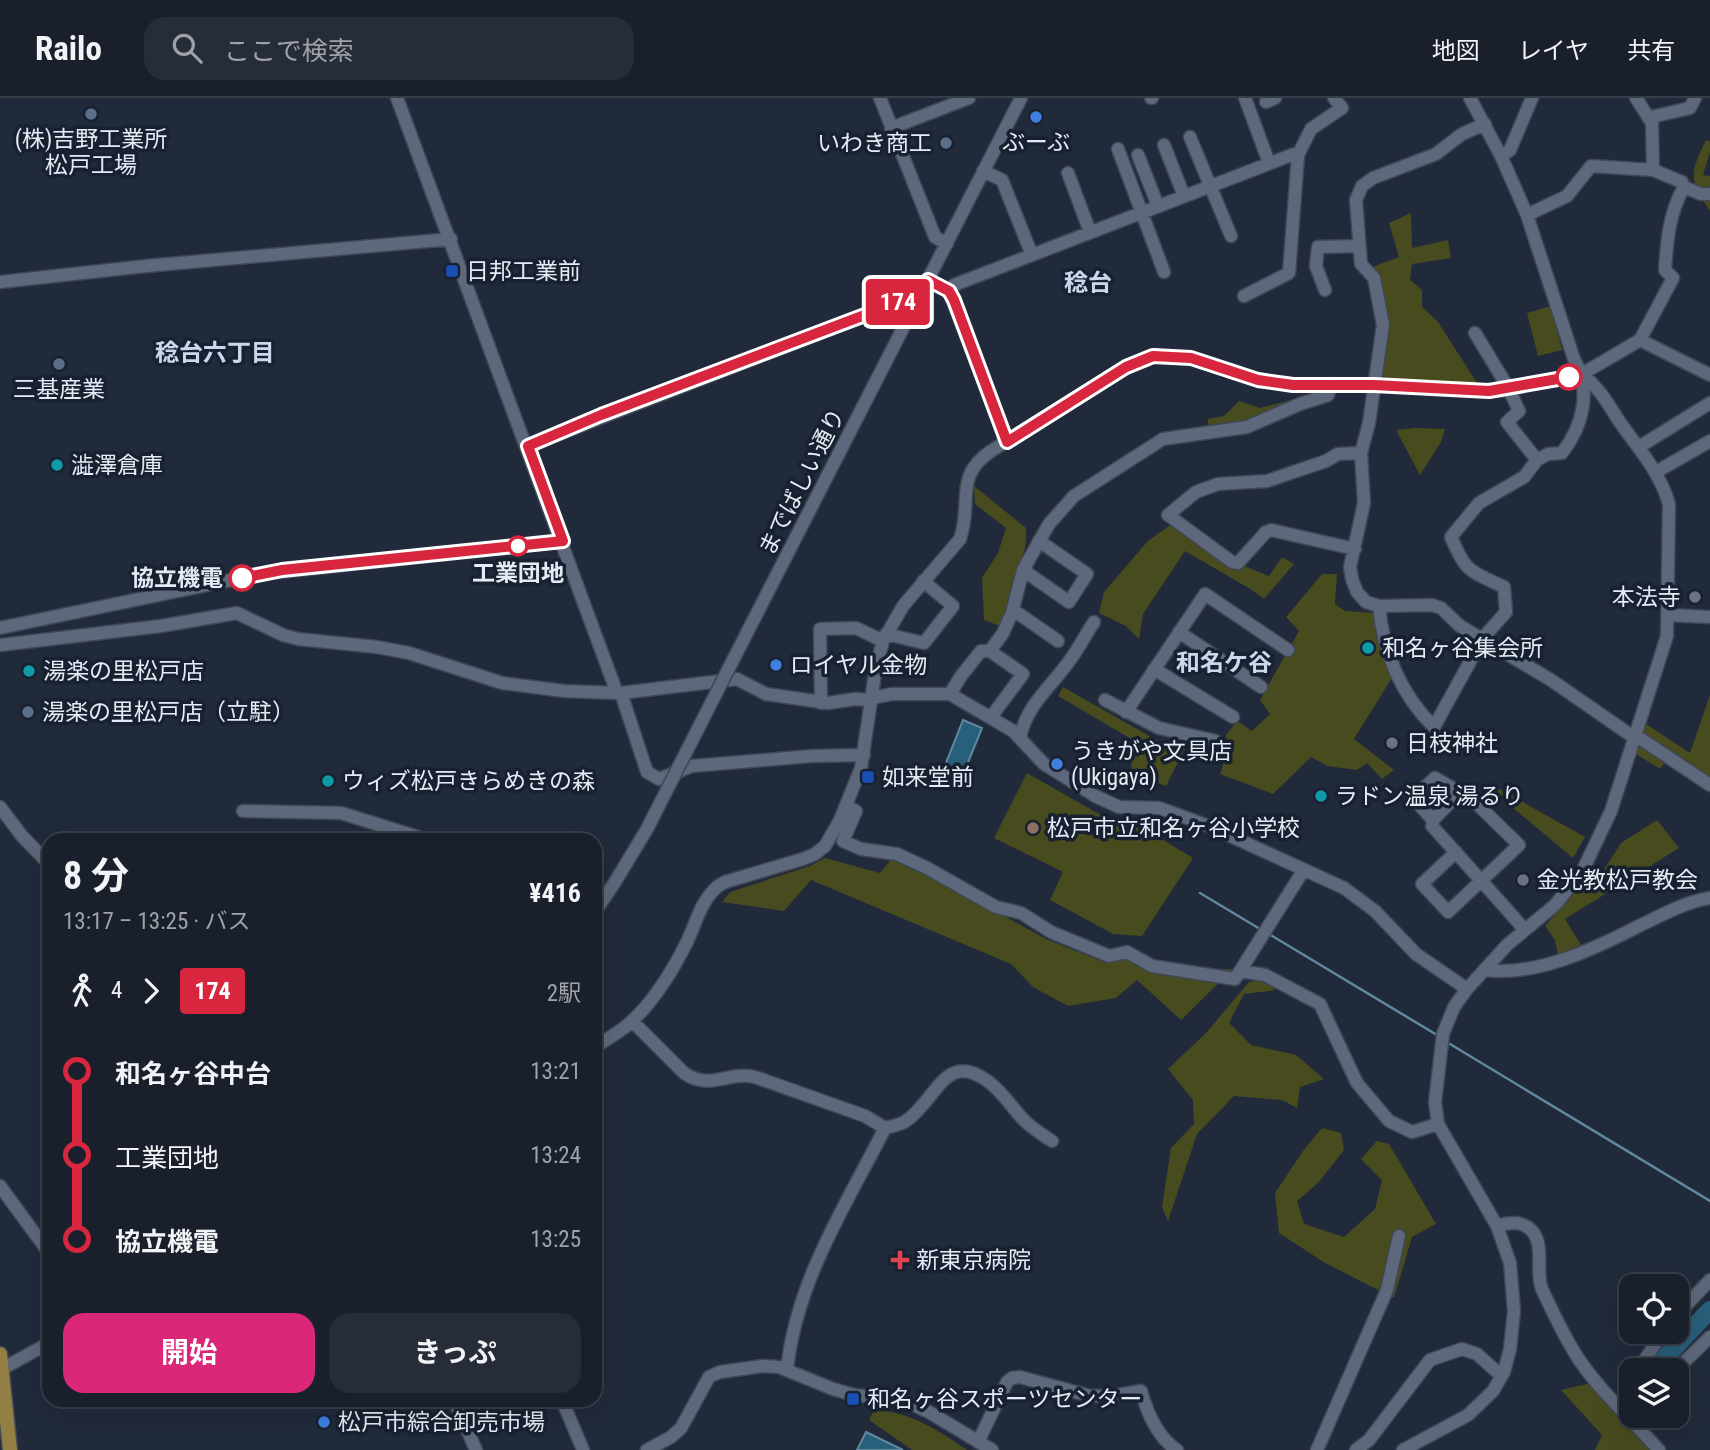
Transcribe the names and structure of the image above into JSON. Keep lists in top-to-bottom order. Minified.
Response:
{"streets":{"street":["までばしい通り"]},"districts":["稔台","稔台六丁目","和名ケ谷"],"places":{"other":["(株)吉野工業所 松戸工場","ぶーぶ","いわき商工","三基産業","澁澤倉庫","工業団地","協立機電","本法寺","和名ヶ谷集会所","ロイヤル金物","湯楽の里松戸店","湯楽の里松戸店（立駐）","日枝神社","うきがや文具店 (Ukigaya)","ウィズ松戸きらめきの森","ラドン温泉 湯るり","松戸市立和名ヶ谷小学校","金光教松戸教会","松戸市綜合卸売市場"],"transit":["日邦工業前","如来堂前","和名ヶ谷スポーツセンター"],"health":["新東京病院"]},"lines":["bus line 174"],"page":{"header":"Railo","search":"ここで検索","nav":["地図","レイヤ","共有"],"on_map":"174","heading":["8 分","13:17 – 13:25 · バス","¥416"],"legs":["4","174","2駅"],"list":[{"name":"和名ヶ谷中台","value":"13:21"},{"name":"工業団地","value":"13:24"},{"name":"協立機電","value":"13:25"}],"buttons":["開始","きっぷ"]}}
